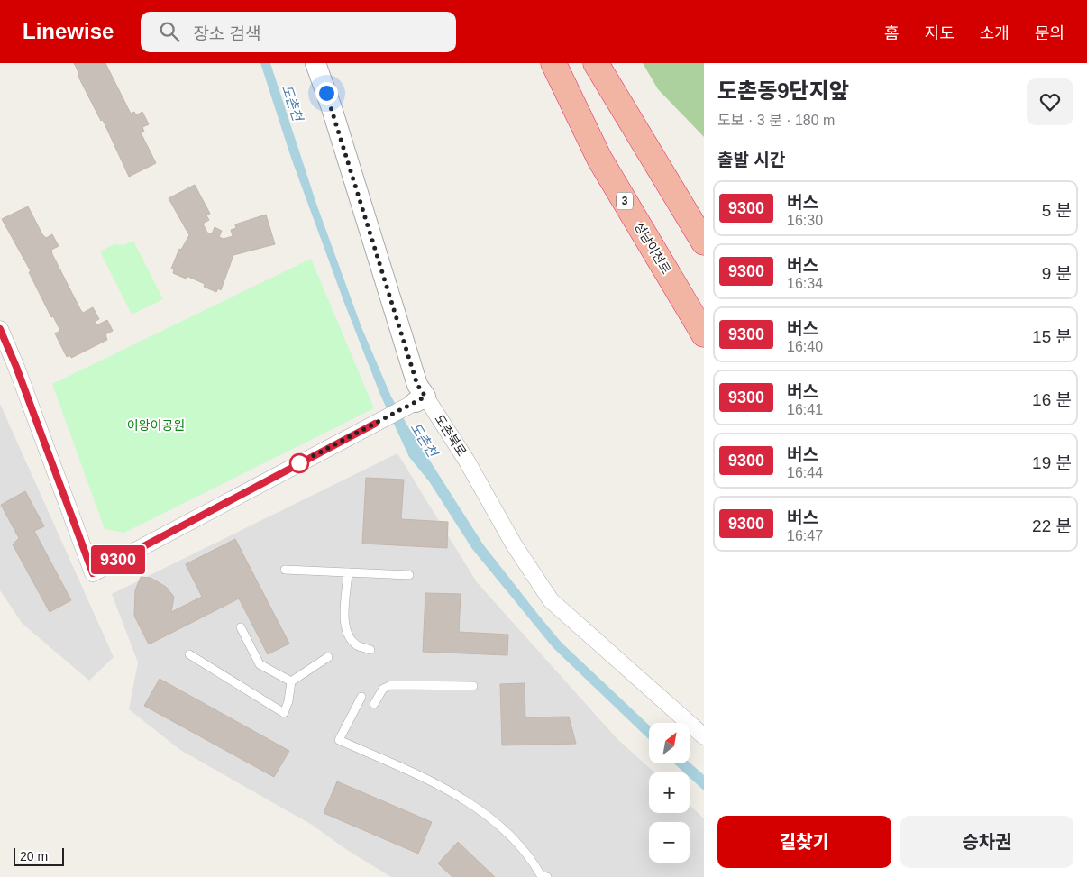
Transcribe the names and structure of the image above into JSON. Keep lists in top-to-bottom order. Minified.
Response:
{"streets":{"highway":["3","성남이천로"],"street":["도촌북로"]},"water":["도촌천"],"parks":["이왕이공원"],"lines":["bus line 9300"],"scale_bar":"20 m","north":"top right","page":{"header":"Linewise","search":"장소 검색","nav":["홈","지도","소개","문의"],"on_map":"9300","heading":[["도촌동9단지앞","도보 · 3 분 · 180 m"],"출발 시간"],"list":[{"mark":"9300","name":"버스","note":"16:30","value":"5 분"},{"mark":"9300","name":"버스","note":"16:34","value":"9 분"},{"mark":"9300","name":"버스","note":"16:40","value":"15 분"},{"mark":"9300","name":"버스","note":"16:41","value":"16 분"},{"mark":"9300","name":"버스","note":"16:44","value":"19 분"},{"mark":"9300","name":"버스","note":"16:47","value":"22 분"}],"map_buttons":["+","−"],"buttons":["길찾기","승차권"],"scale":"20 m"}}
